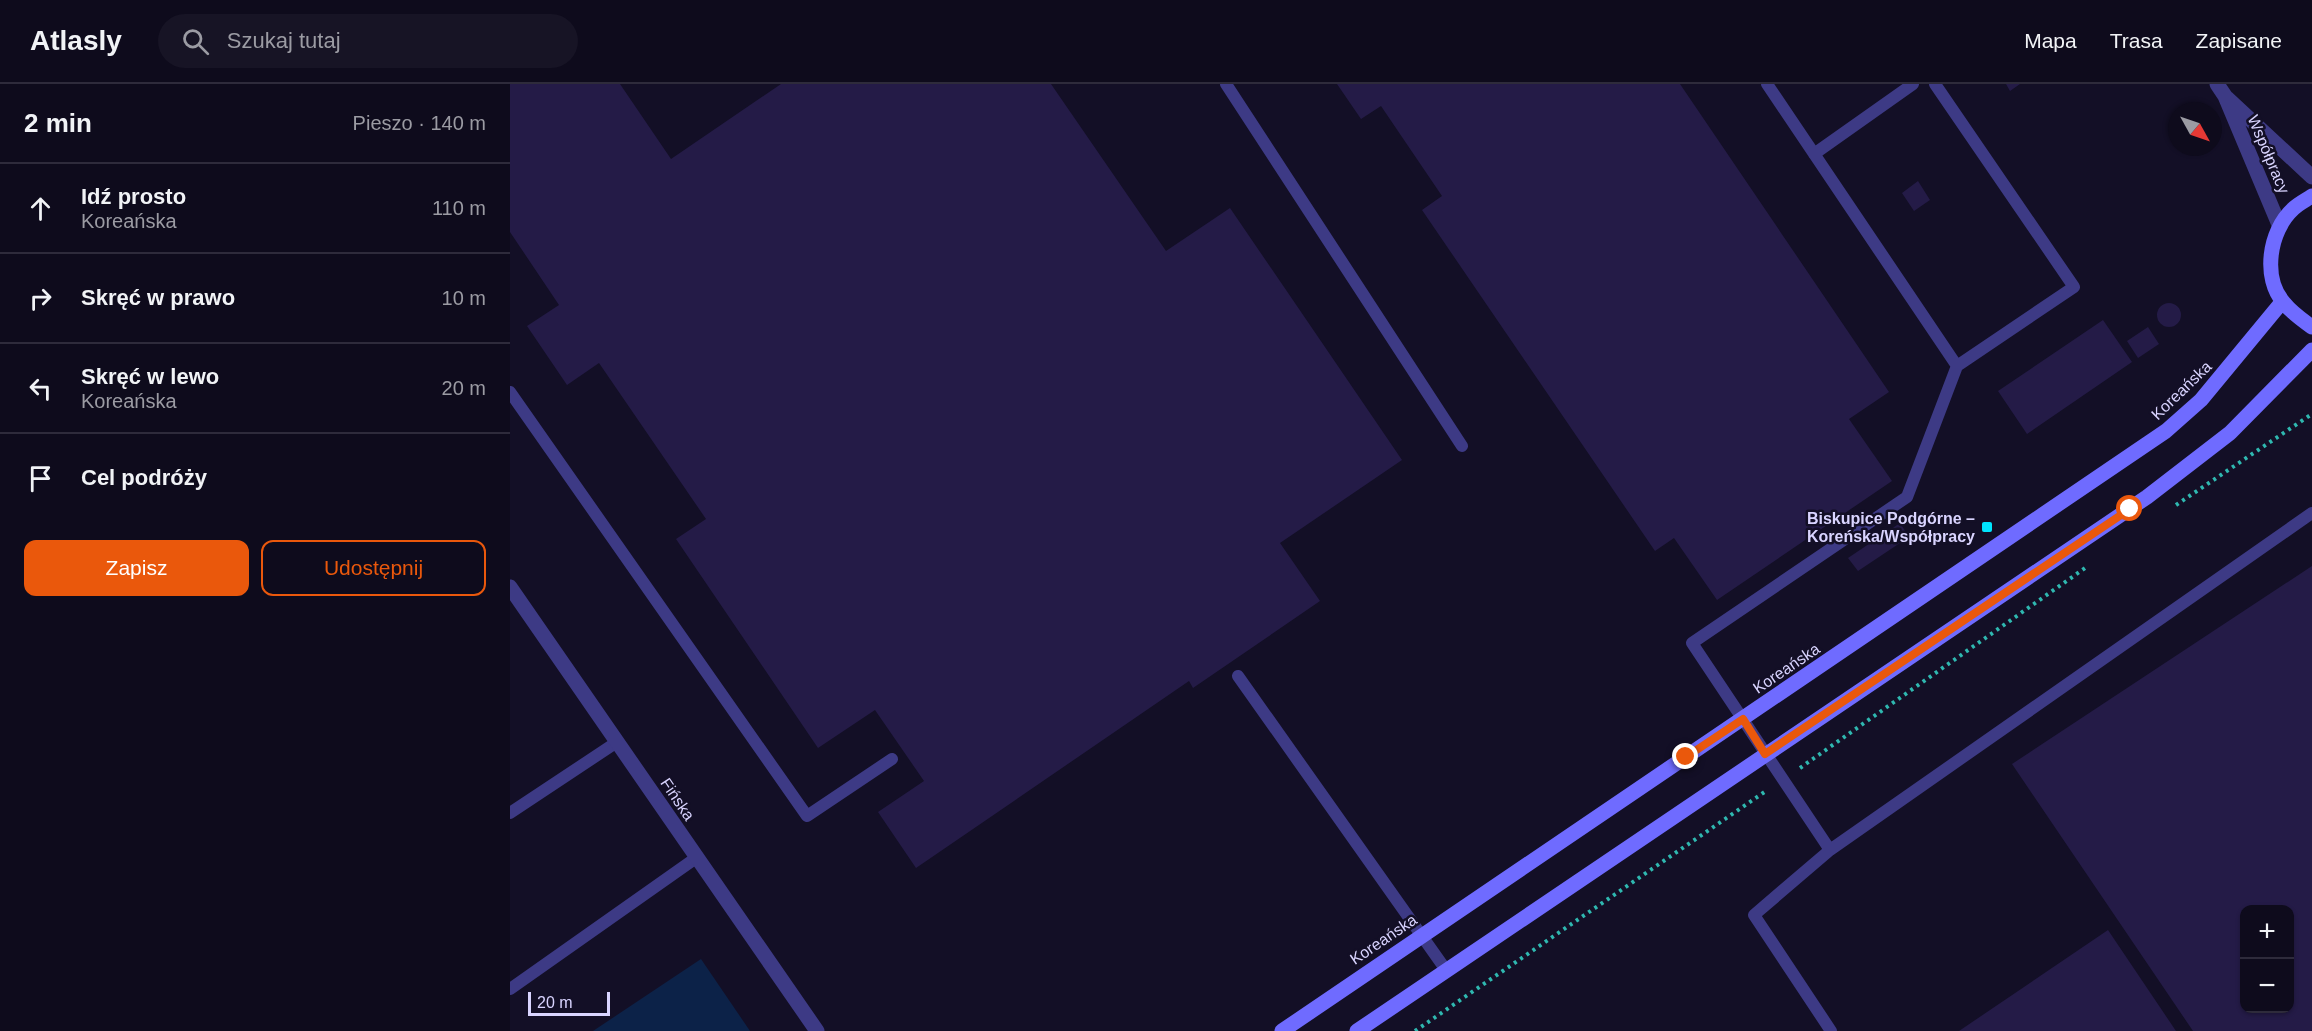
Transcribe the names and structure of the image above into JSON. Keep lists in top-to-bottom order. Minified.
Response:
{"streets":{"street":["Współpracy","Koreańska","Fińska"]},"places":{"transit":["Biskupice Podgórne – Koreńska/Współpracy"]},"scale_bar":"20 m","north":"bottom right","page":{"header":"Atlasly","search":"Szukaj tutaj","nav":["Mapa","Trasa","Zapisane"],"heading":["2 min","Pieszo · 140 m"],"list":[["Idź prosto","Koreańska","110 m"],["Skręć w prawo","10 m"],["Skręć w lewo","Koreańska","20 m"],"Cel podróży"],"buttons":["Zapisz","Udostępnij"],"map_buttons":["+","−"],"scale":"20 m"}}
